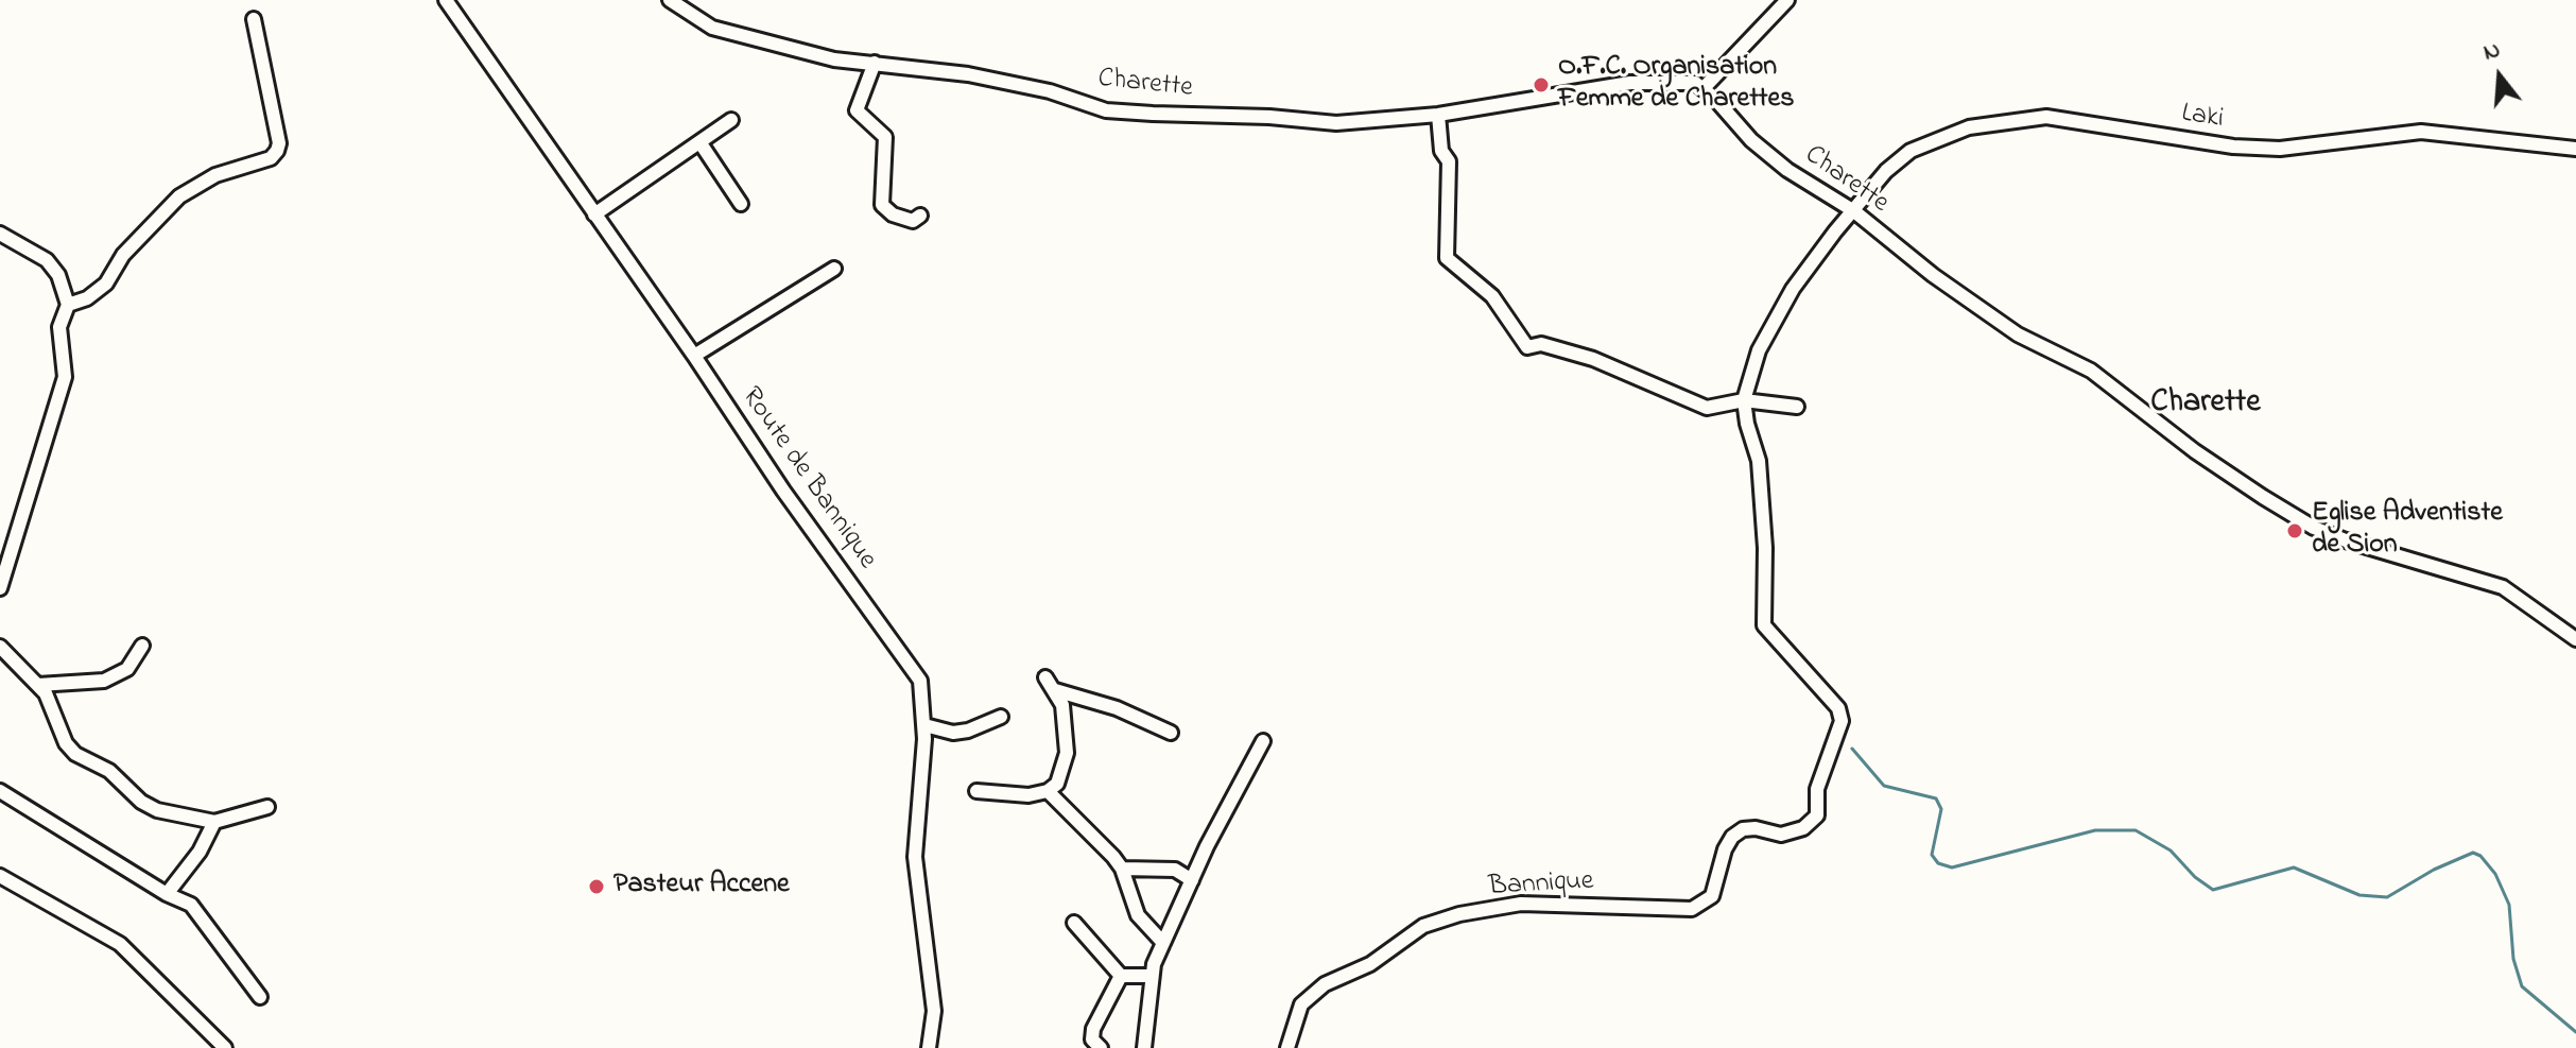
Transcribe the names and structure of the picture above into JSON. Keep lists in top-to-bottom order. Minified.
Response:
{"streets":{"street":["Charette","Laki","Route de Bannique","Bannique"]},"crossings":[["Charette","Laki"],["Laki","Bannique"]],"districts":["Charette"],"places":["O.F.C. Organisation Femme de Charettes","Eglise Adventiste de Sion","Pasteur Accene"],"north":"top"}
